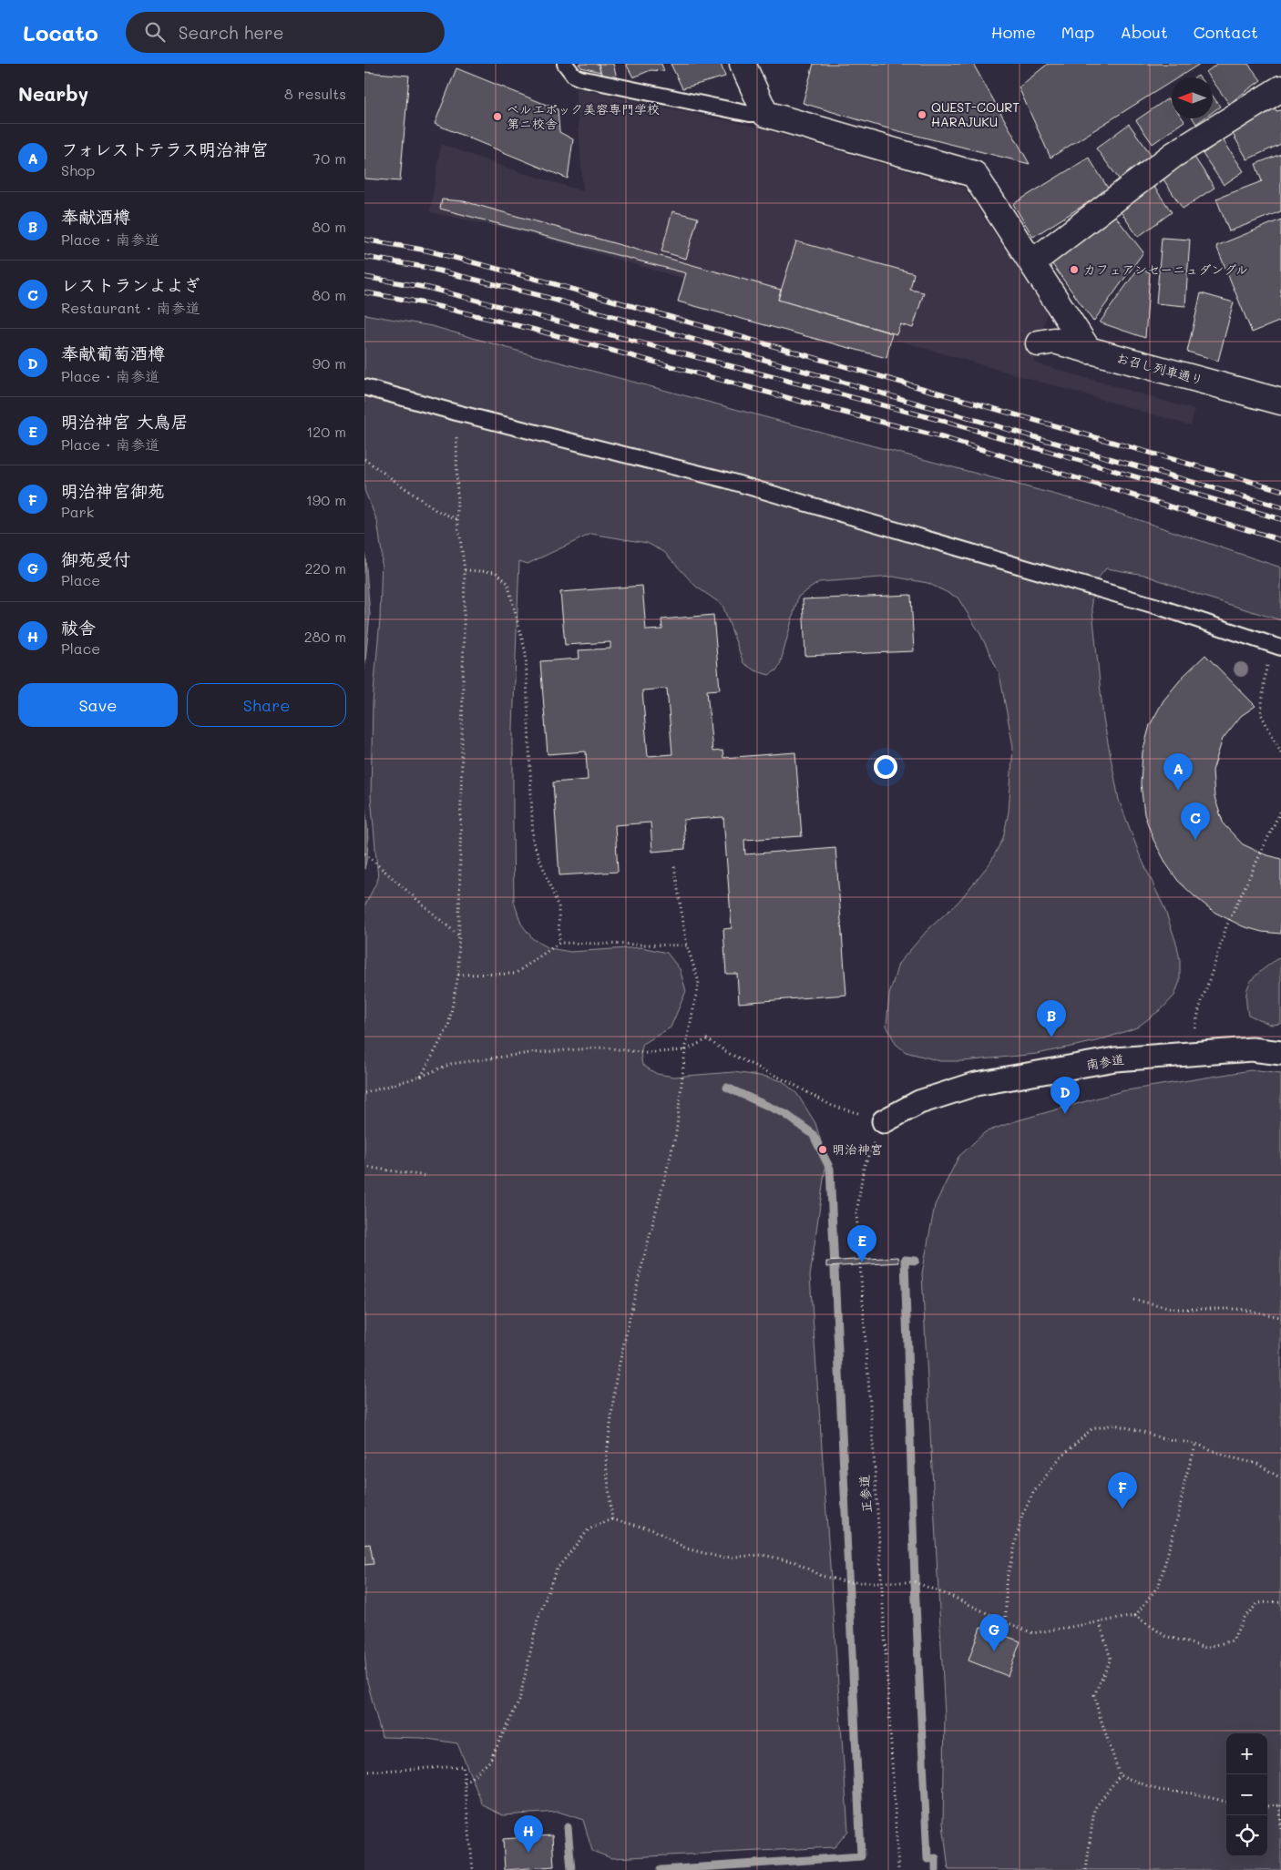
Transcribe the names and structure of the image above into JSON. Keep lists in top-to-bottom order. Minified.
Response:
{"streets":{"street":["お召し列車通り","南参道"],"path":["正参道"]},"crossings":[["南参道","正参道"]],"places":["QUEST-COURT HARAJUKU","ベルエポック美容専門学校 第ニ校舎","カフェアンセーニュダングル","明治神宮"],"north":"left","page":{"header":"Locato","search":"Search here","nav":["Home","Map","About","Contact"],"heading":["Nearby","8 results"],"list":[{"mark":"A","name":"フォレストテラス明治神宮","note":"Shop","value":"70 m"},{"mark":"B","name":"奉献酒樽","note":"Place · 南参道","value":"80 m"},{"mark":"C","name":"レストランよよぎ","note":"Restaurant · 南参道","value":"80 m"},{"mark":"D","name":"奉献葡萄酒樽","note":"Place · 南参道","value":"90 m"},{"mark":"E","name":"明治神宮 大鳥居","note":"Place · 南参道","value":"120 m"},{"mark":"F","name":"明治神宮御苑","note":"Park","value":"190 m"},{"mark":"G","name":"御苑受付","note":"Place","value":"220 m"},{"mark":"H","name":"祓舎","note":"Place","value":"280 m"}],"buttons":["Save","Share"],"pins":["A","C","B","D","E","F","G","H"],"map_buttons":["+","−"]}}
